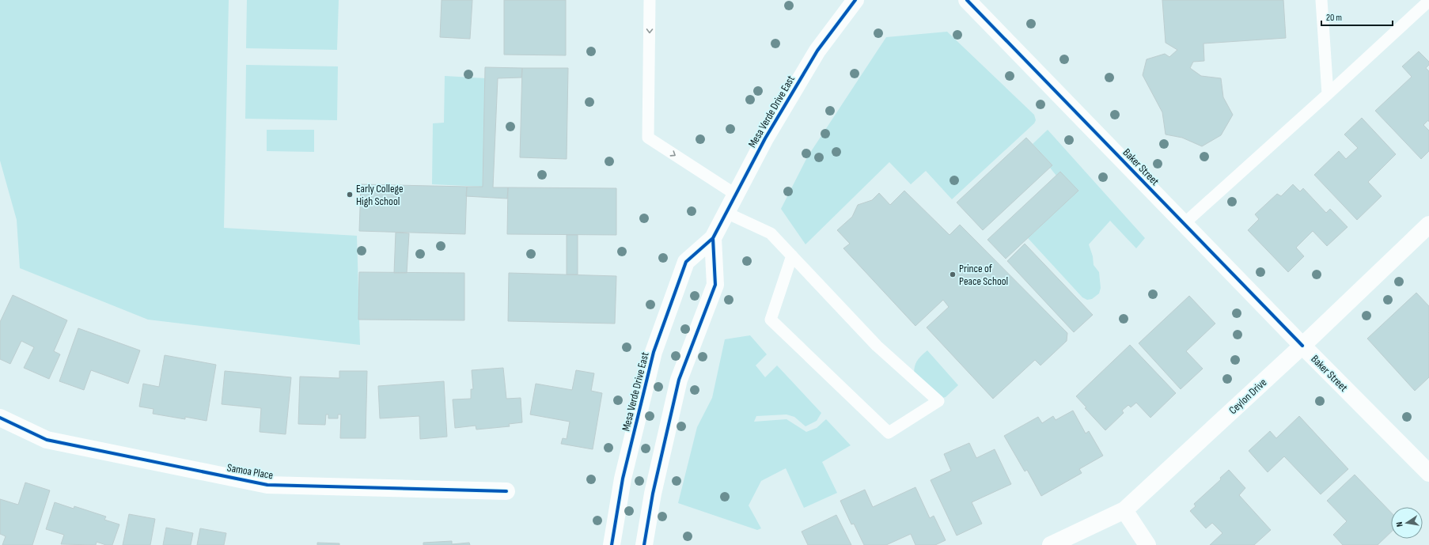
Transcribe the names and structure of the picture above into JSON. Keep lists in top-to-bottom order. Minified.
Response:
{"streets":{"street":["Mesa Verde Drive East","Baker Street","Ceylon Drive","Samoa Place"]},"crossings":[["Baker Street","Ceylon Drive"]],"places":["Early College High School","Prince of Peace School"],"scale_bar":"20 m","north":"left"}
